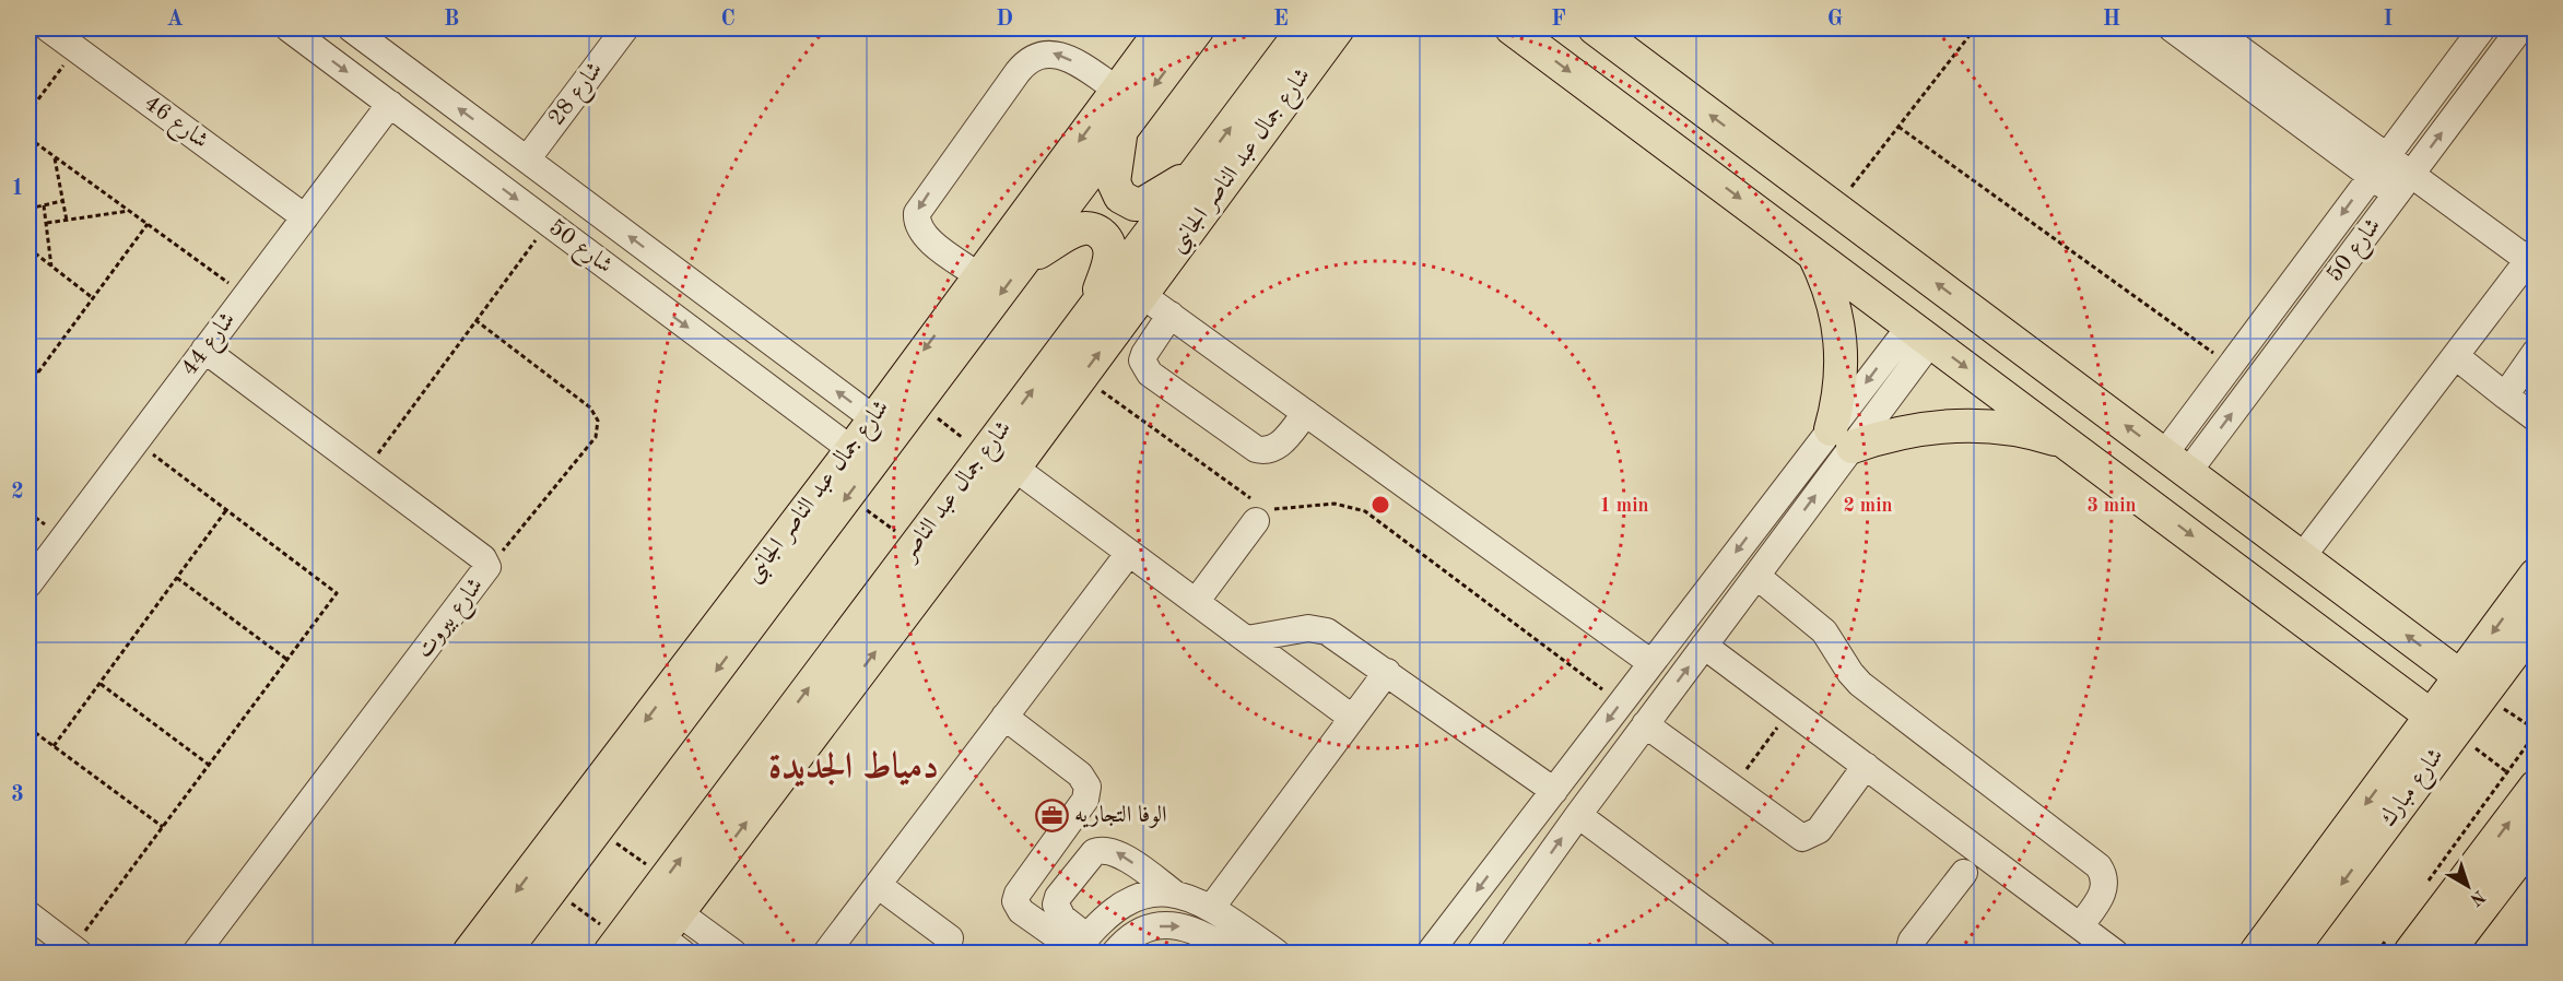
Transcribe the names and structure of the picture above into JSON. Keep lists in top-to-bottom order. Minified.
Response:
{"streets":{"main road":["شارع جمال عبد الناصر الجانبى","شارع جمال عبد الناصر","شارع مبارك"],"street":["شارع 28","شارع 46","شارع 50","شارع 44","شارع بيروت"]},"crossings":[["شارع 28","شارع 50"],["شارع 46","شارع 44"],["شارع جمال عبد الناصر الجانبى","شارع 50"],["شارع جمال عبد الناصر الجانبى","شارع جمال عبد الناصر"],["شارع 50","شارع 44"],["شارع 50","شارع جمال عبد الناصر"],["شارع 44","شارع بيروت"]],"districts":["دمياط الجديدة"],"places":{"office":["الوفا التجاريه"]},"north":"bottom right","grid":{"columns":["A","B","C","D","E","F","G","H","I"],"rows":["1","2","3"]},"rings":["1 min","2 min","3 min"]}
